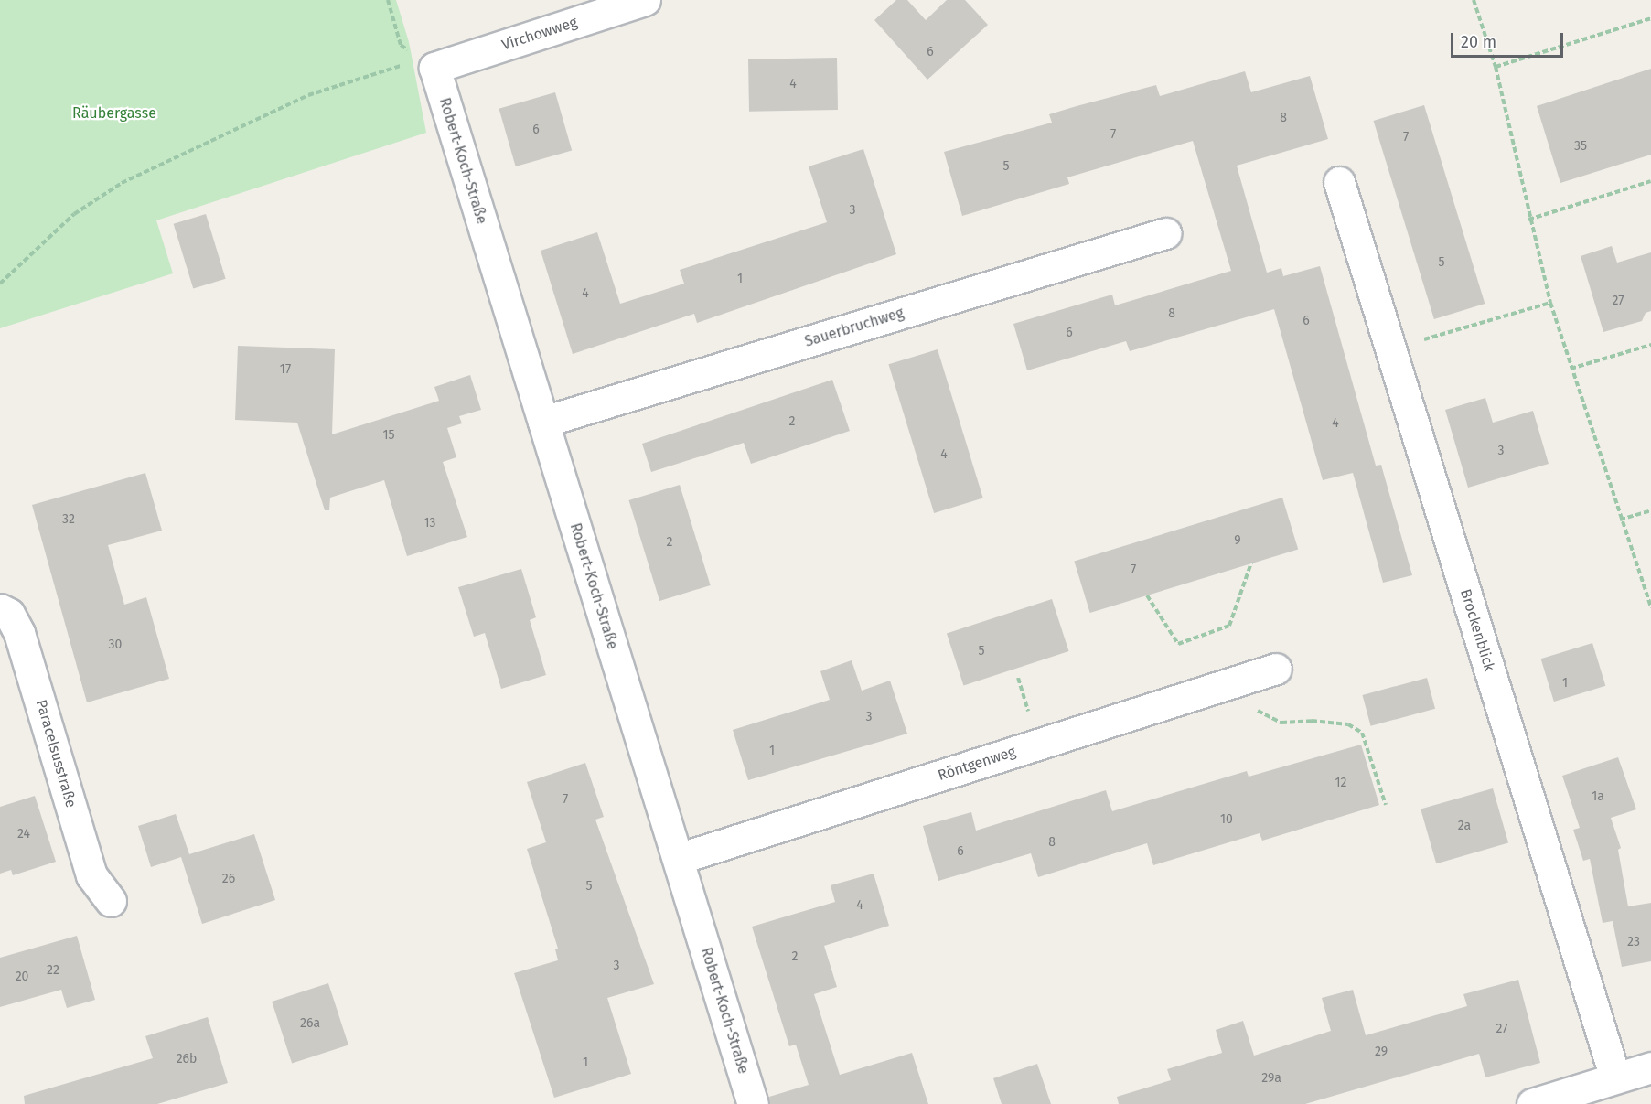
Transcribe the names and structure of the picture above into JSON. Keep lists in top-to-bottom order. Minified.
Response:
{"streets":{"street":["Virchowweg","Robert-Koch-Straße","Sauerbruchweg","Brockenblick","Paracelsusstraße","Röntgenweg"]},"crossings":[["Virchowweg","Robert-Koch-Straße"],["Robert-Koch-Straße","Sauerbruchweg"],["Robert-Koch-Straße","Röntgenweg"]],"parks":["Räubergasse"],"house_numbers":["6","4","8","6","7","7","35","5","3","5","1","4","27","8","6","6","17","2","4","15","3","4","32","13","9","2","7","30","5","1","3","1","12","1a","7","10","2a","24","8","6","26","5","4","23","2","3","22","20","26a","27","29","26b","1","29a"],"scale_bar":"20 m"}
